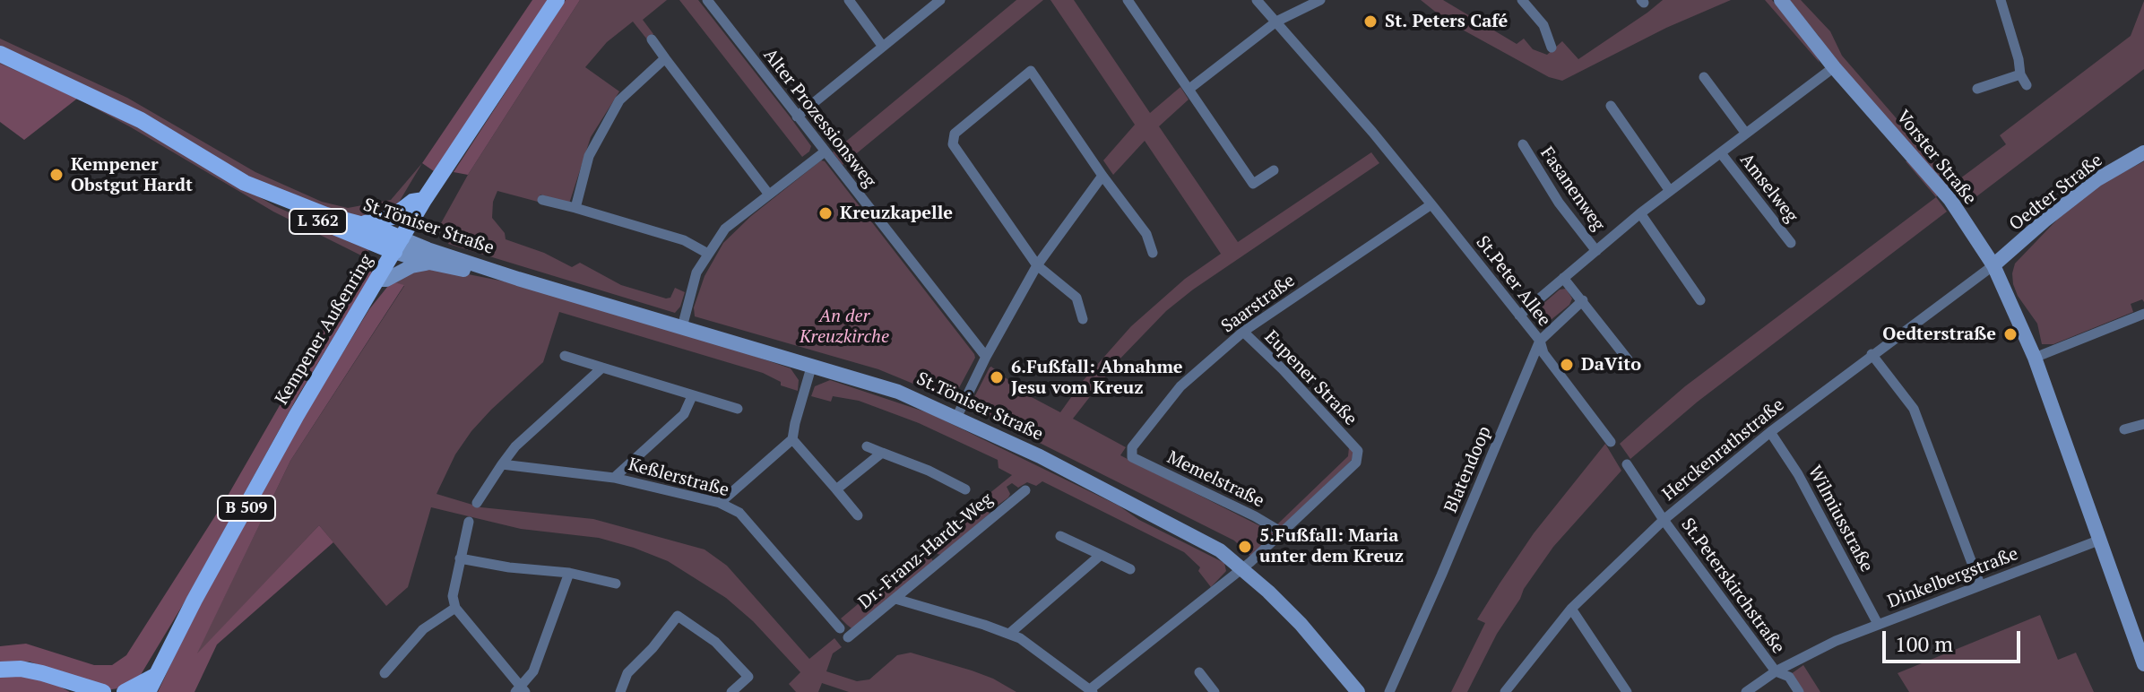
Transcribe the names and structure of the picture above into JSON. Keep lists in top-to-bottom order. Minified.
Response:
{"streets":{"main road":["Vorster Straße","Oedter Straße","L 362","St.Töniser Straße","Kempener Außenring","B 509"],"street":["Alter Prozessionsweg","Amselweg","Fasanenweg","St.Peter Allee","Saarstraße","Eupener Straße","Herckenrathstraße","Blatendoop","Keßlerstraße","Memelstraße","Wilmiusstraße","Dr.-Franz-Hardt-Weg","Dinkelbergstraße","St.Peterskirchstraße"]},"crossings":[["Vorster Straße","Oedter Straße"],["Vorster Straße","Herckenrathstraße"],["Vorster Straße","Dinkelbergstraße"],["Oedter Straße","Herckenrathstraße"],["St.Töniser Straße","Kempener Außenring"],["St.Töniser Straße","Eupener Straße"],["St.Peter Allee","Saarstraße"],["St.Peter Allee","Blatendoop"],["Saarstraße","Eupener Straße"],["Saarstraße","Memelstraße"],["Eupener Straße","Memelstraße"],["Herckenrathstraße","Wilmiusstraße"],["Herckenrathstraße","St.Peterskirchstraße"],["Keßlerstraße","Dr.-Franz-Hardt-Weg"],["Wilmiusstraße","Dinkelbergstraße"],["Dinkelbergstraße","St.Peterskirchstraße"]],"parks":["An der Kreuzkirche"],"places":["St. Peters Café","Kempener Obstgut Hardt","Kreuzkapelle","Oedterstraße","DaVito","6.Fußfall: Abnahme Jesu vom Kreuz","5.Fußfall: Maria unter dem Kreuz"],"scale_bar":"100 m"}
